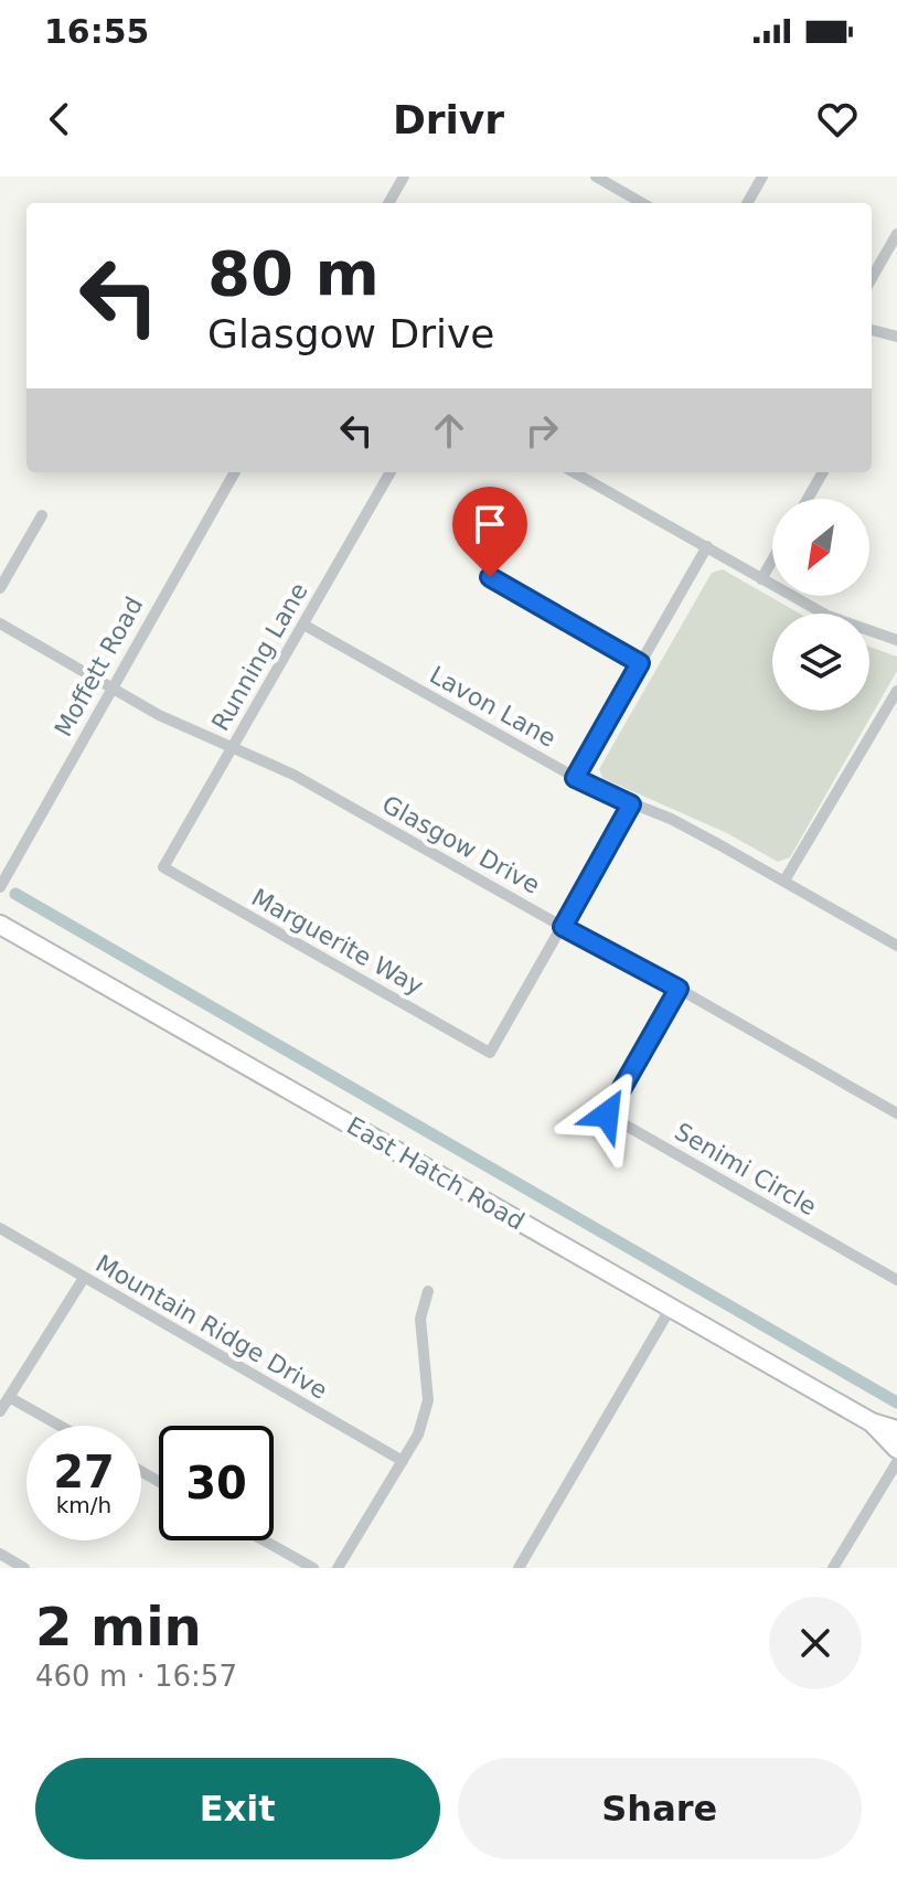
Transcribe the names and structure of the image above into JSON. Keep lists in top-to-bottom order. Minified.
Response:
{"streets":{"main road":["East Hatch Road"],"street":["Running Lane","Moffett Road","Lavon Lane","Glasgow Drive","Marguerite Way","Senimi Circle","Mountain Ridge Drive"]},"crossings":[["Running Lane","Lavon Lane"],["Running Lane","Glasgow Drive"],["Running Lane","Marguerite Way"],["Moffett Road","Glasgow Drive"],["Glasgow Drive","Marguerite Way"],["Glasgow Drive","Senimi Circle"]],"north":"bottom left","page":{"status":"16:55","header":"Drivr","turn":["80 m","Glasgow Drive"],"speed":"27 km/h","limit":"30","heading":["2 min","460 m · 16:57"],"buttons":["Exit","Share"]}}
